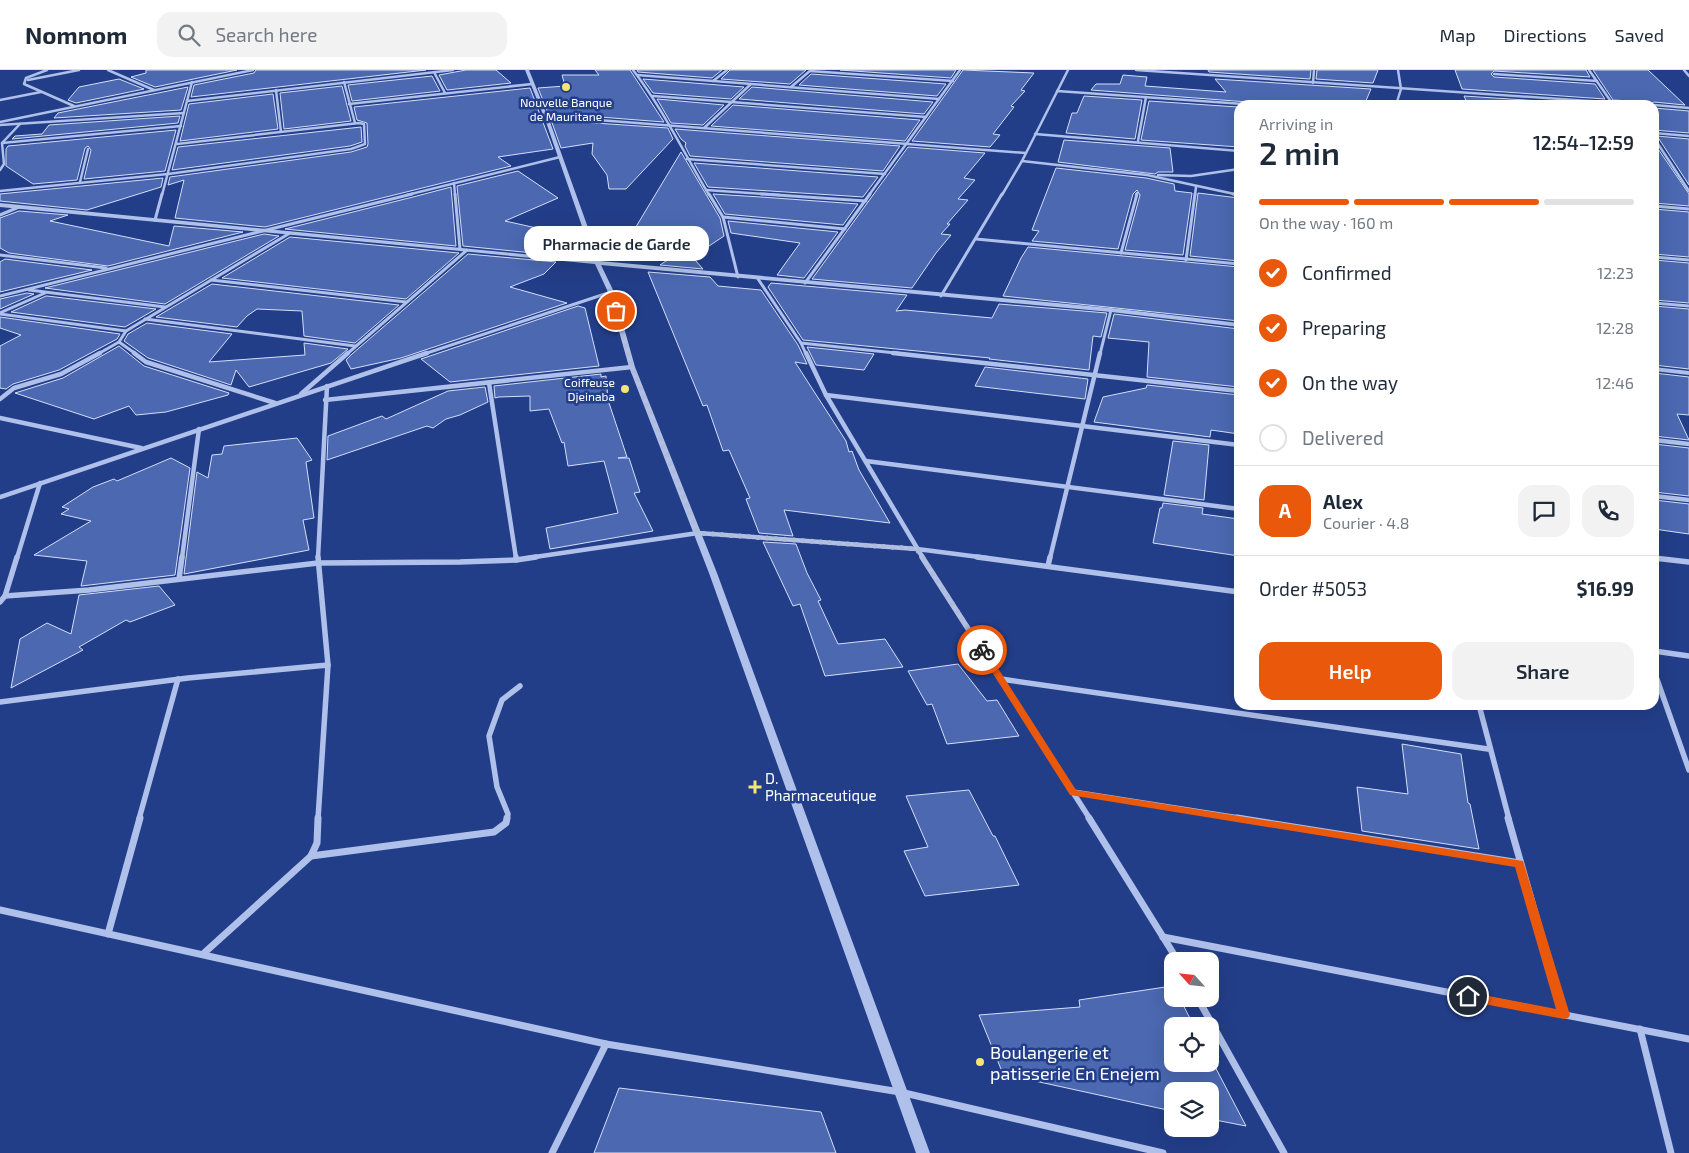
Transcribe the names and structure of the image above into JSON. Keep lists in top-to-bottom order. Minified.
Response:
{"places":{"other":["Nouvelle Banque de Mauritane","Pharmacie de Garde","Coiffeuse Djeinaba","Boulangerie et patisserie En Enejem"],"health":["D. Pharmaceutique"]},"north":"top left","page":{"header":"Nomnom","search":"Search here","nav":["Map","Directions","Saved"],"heading":["2 min","Arriving in","12:54–12:59"],"panel":["Alex","Courier · 4.8","Order #5053","$16.99"],"bar":"On the way · 160 m","bubble":"Pharmacie de Garde","list":[["Confirmed","12:23"],["Preparing","12:28"],["On the way","12:46"],"Delivered"],"round":"A","buttons":["Help","Share"]}}
